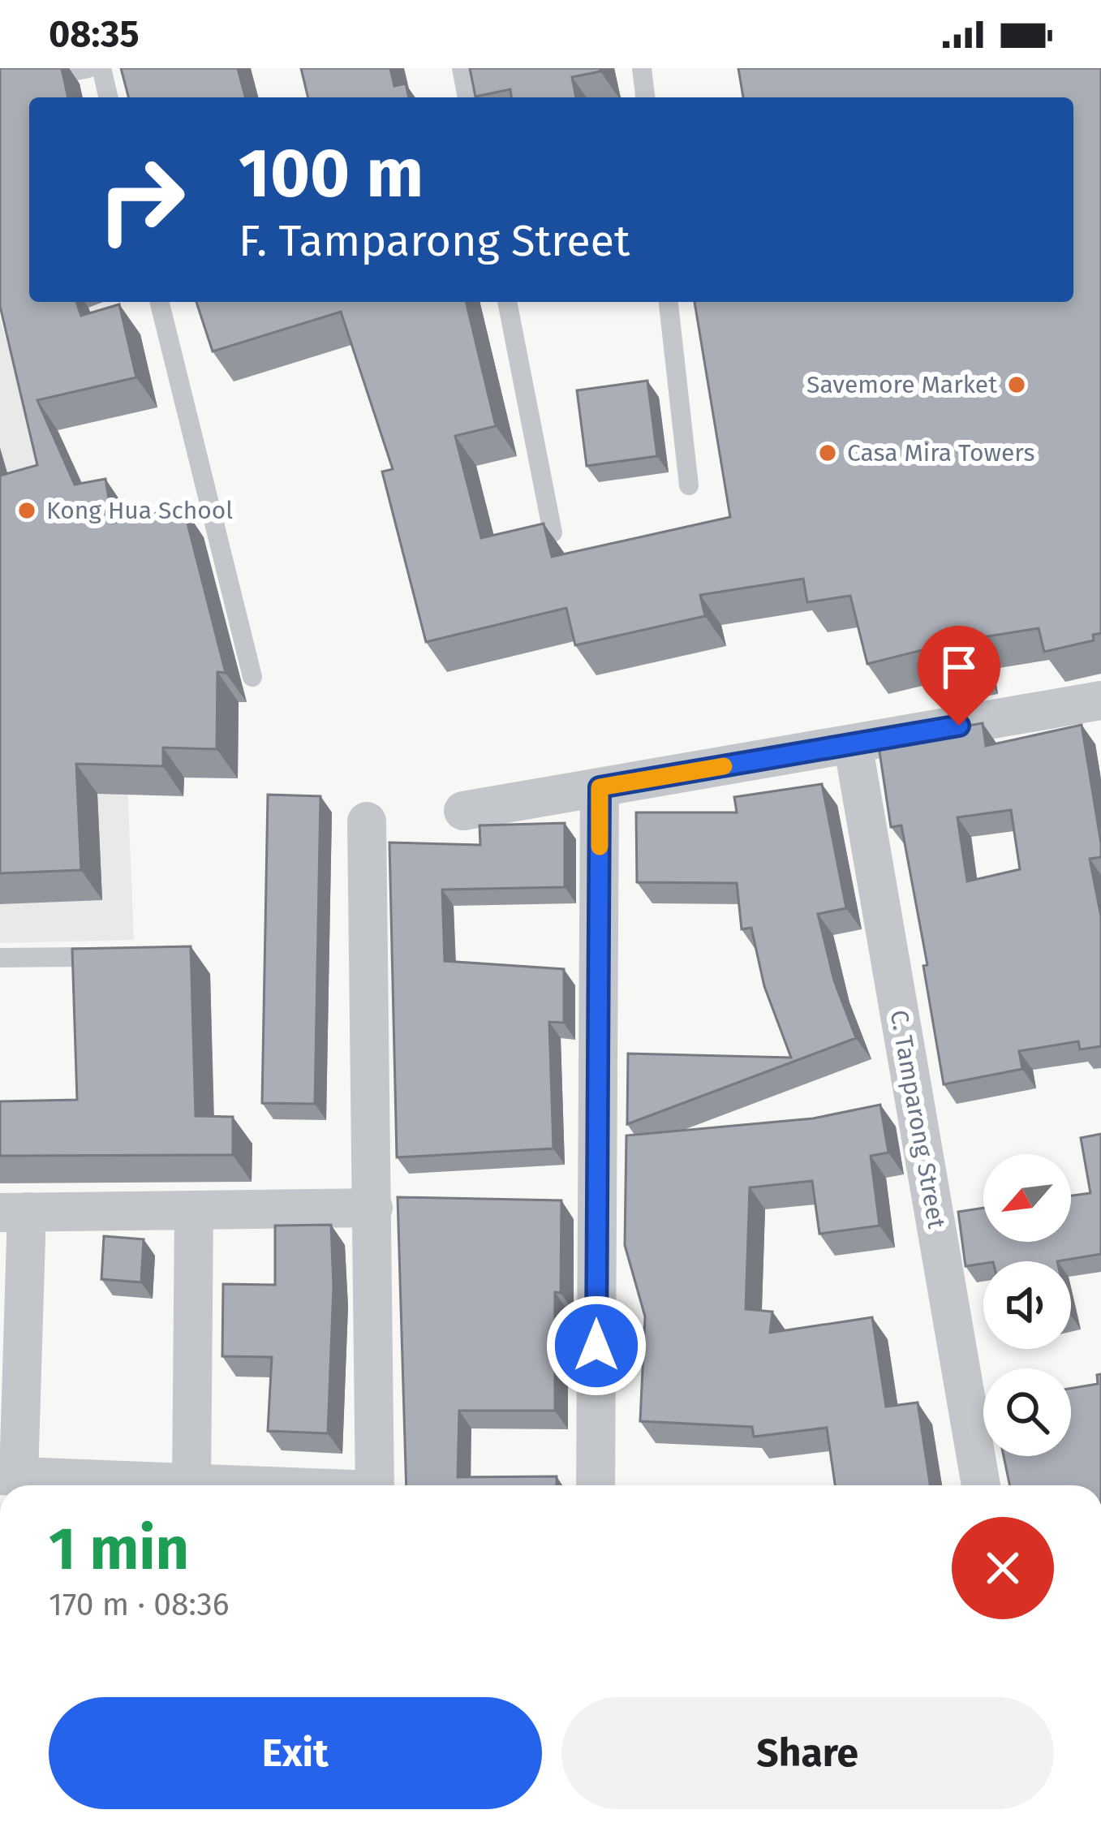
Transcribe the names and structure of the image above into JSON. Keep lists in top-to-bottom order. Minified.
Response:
{"streets":{"street":["C. Tamparong Street"]},"places":["Savemore Market","Casa Mira Towers","Kong Hua School"],"north":"bottom left","page":{"status":"08:35","turn":["100 m","F. Tamparong Street"],"heading":["1 min","170 m · 08:36"],"buttons":["Exit","Share"]}}
